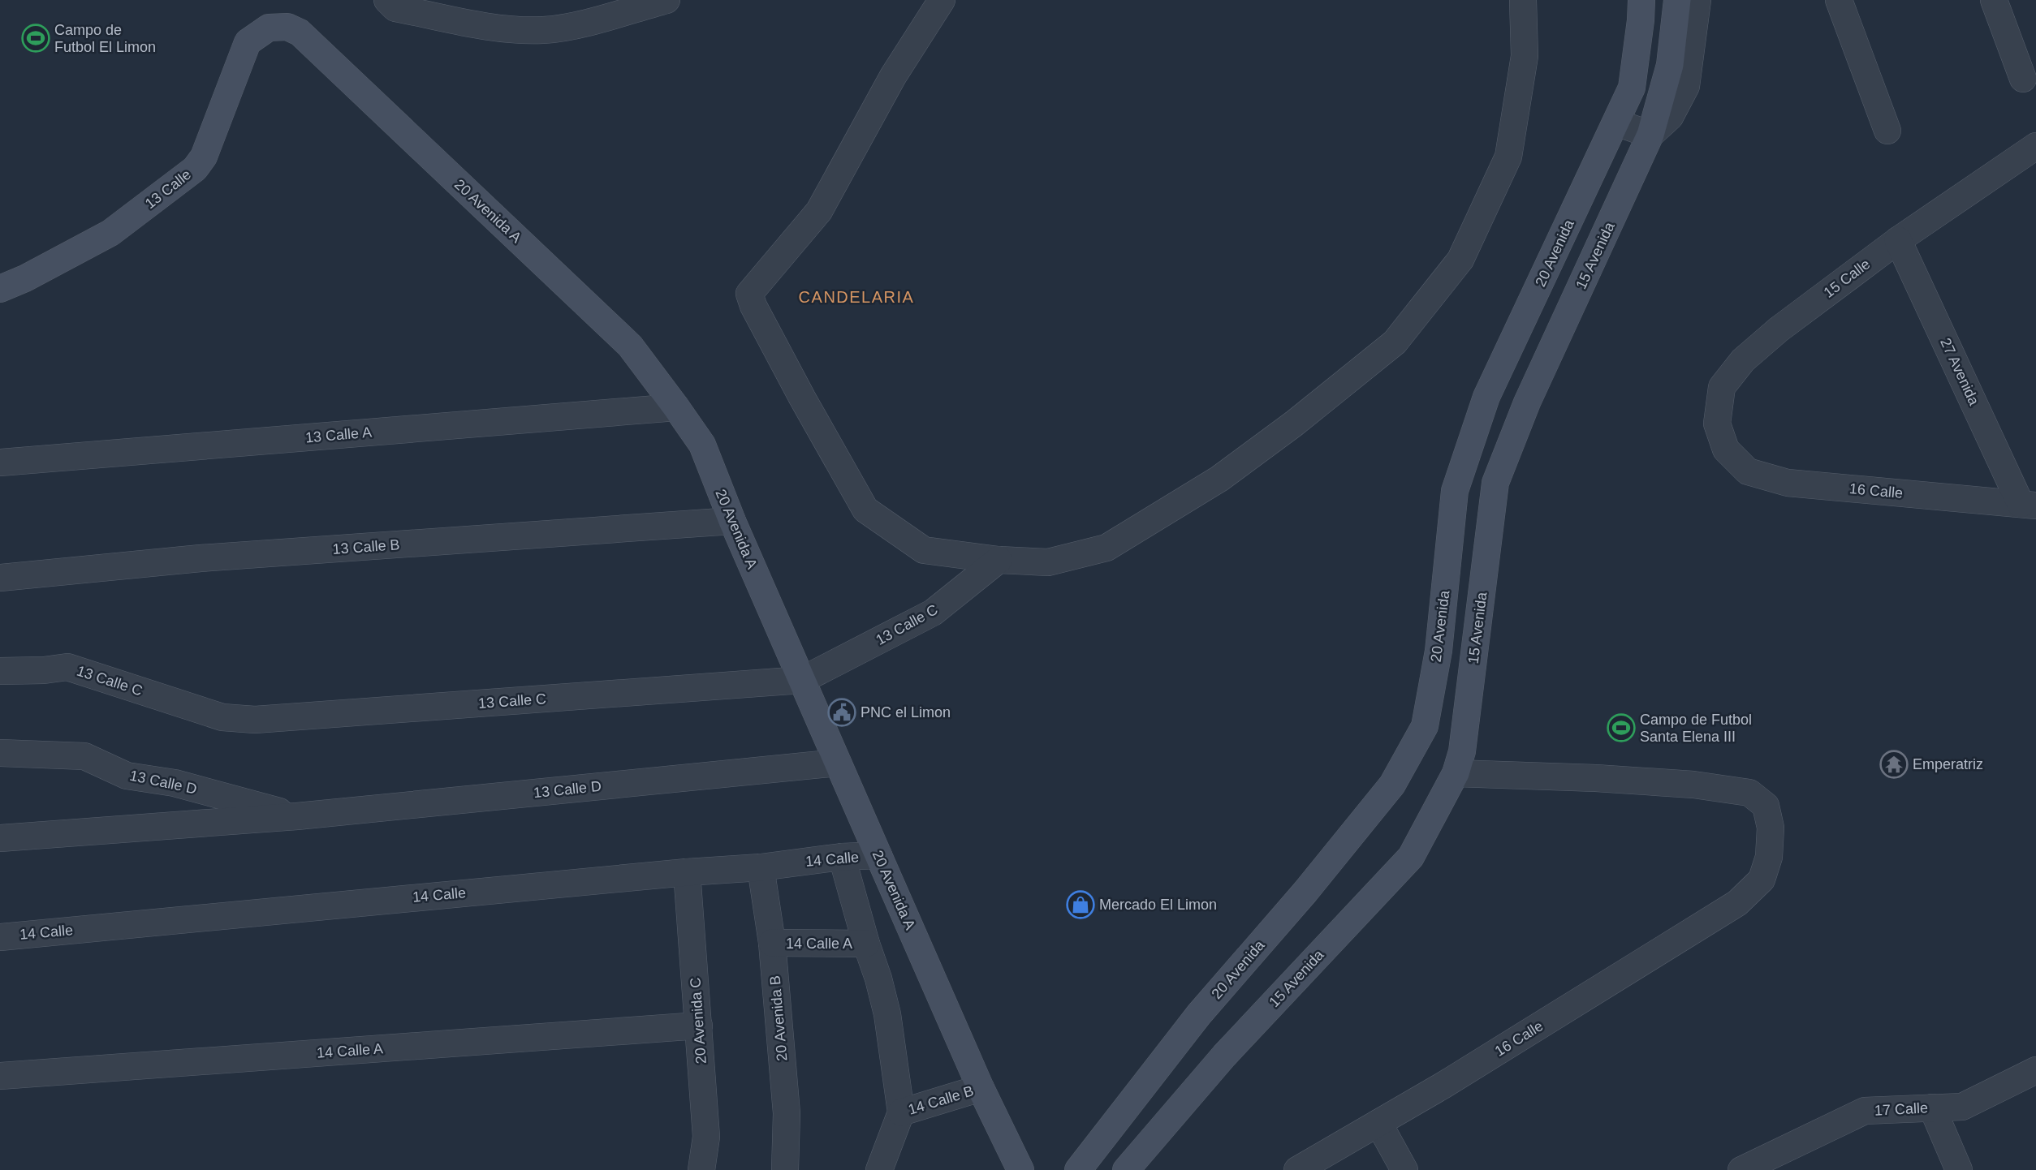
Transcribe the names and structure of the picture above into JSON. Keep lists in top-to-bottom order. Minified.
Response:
{"streets":{"main road":["13 Calle","20 Avenida A","20 Avenida","15 Avenida"],"street":["15 Calle","27 Avenida","13 Calle A","16 Calle","13 Calle B","13 Calle C","13 Calle D","14 Calle","14 Calle A","20 Avenida B","20 Avenida C","14 Calle B","17 Calle"]},"crossings":[["13 Calle","20 Avenida A"],["20 Avenida A","13 Calle A"],["20 Avenida A","13 Calle B"],["20 Avenida A","13 Calle C"],["20 Avenida A","13 Calle D"],["20 Avenida A","14 Calle"],["20 Avenida A","14 Calle B"],["15 Avenida","16 Calle"],["15 Calle","27 Avenida"],["15 Calle","16 Calle"],["27 Avenida","16 Calle"],["14 Calle","20 Avenida B"],["14 Calle","20 Avenida C"],["14 Calle A","20 Avenida B"],["14 Calle A","20 Avenida C"]],"districts":["CANDELARIA"],"places":{"sports":["Campo de Futbol El Limon","Campo de Futbol Santa Elena III"],"public building":["PNC el Limon"],"temple":["Emperatriz"],"shop":["Mercado El Limon"]}}
